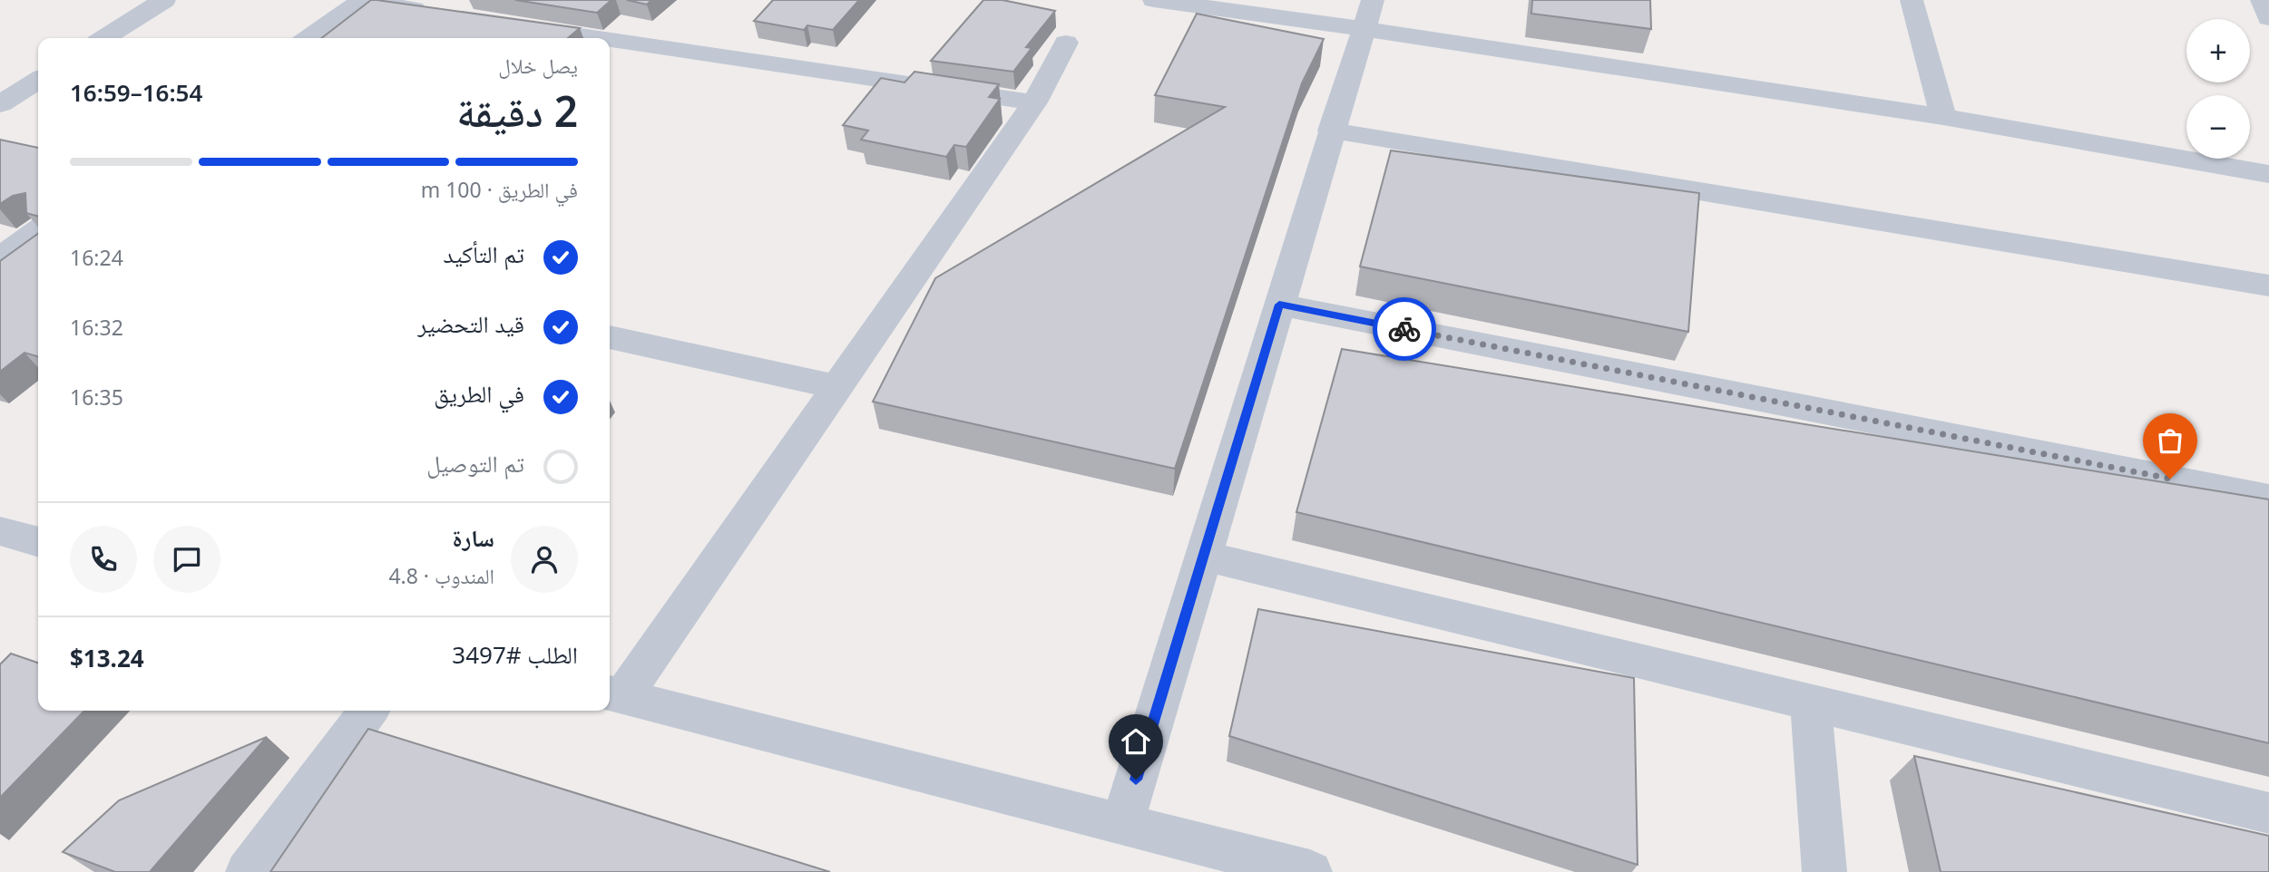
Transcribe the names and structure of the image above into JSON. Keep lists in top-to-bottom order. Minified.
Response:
{"page":{"map_buttons":["+","−"],"heading":["2 دقيقة","يصل خلال","16:54–16:59"],"panel":["سارة","المندوب · 4.8","الطلب #3497","$13.24"],"bar":"في الطريق · 100 m","list":[["تم التأكيد","16:24"],["قيد التحضير","16:32"],["في الطريق","16:35"],"تم التوصيل"]}}
